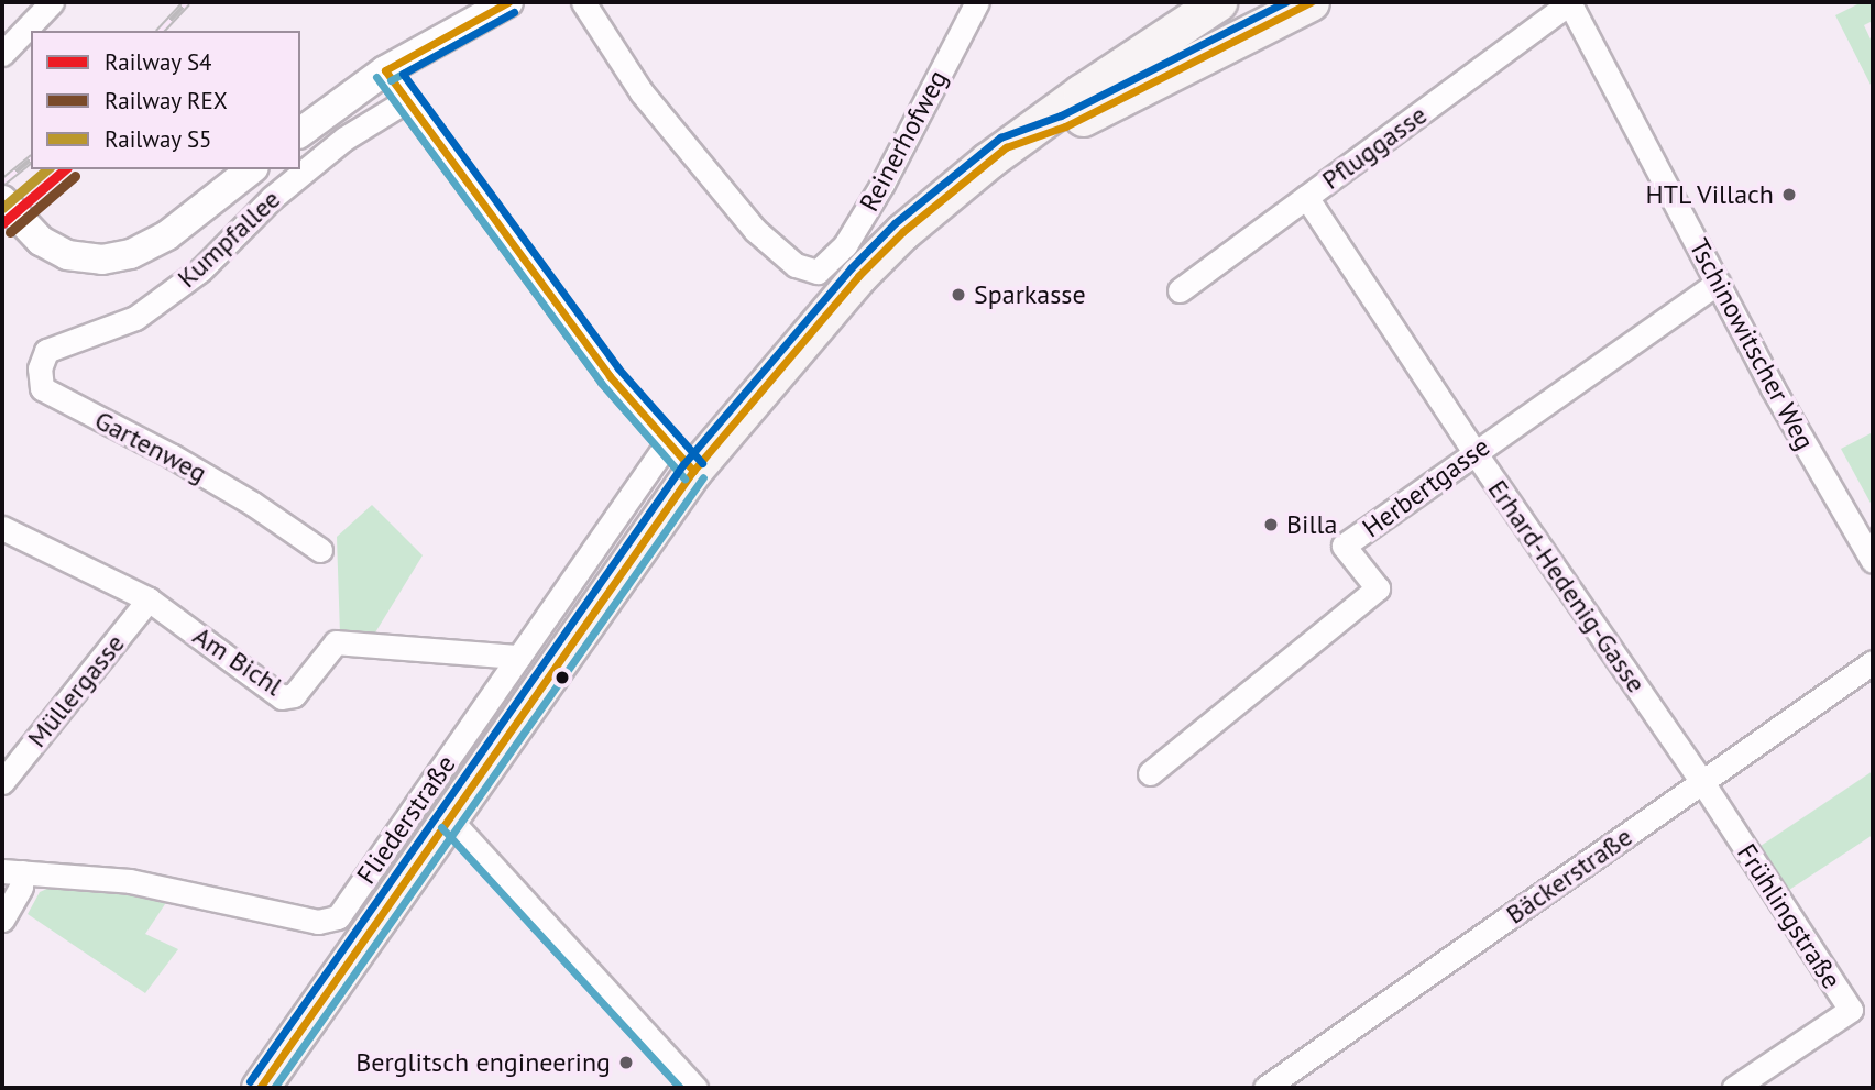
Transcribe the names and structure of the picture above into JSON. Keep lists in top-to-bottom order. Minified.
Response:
{"streets":{"street":["Reinerhofweg","Pfluggasse","Kumpfallee","Tschinowitscher Weg","Gartenweg","Herbertgasse","Erhard-Hedenig-Gasse","Am Bichl","Müllergasse","Fliederstraße","Bäckerstraße","Frühlingstraße"]},"crossings":[["Pfluggasse","Tschinowitscher Weg"],["Pfluggasse","Erhard-Hedenig-Gasse"],["Kumpfallee","Gartenweg"],["Tschinowitscher Weg","Herbertgasse"],["Herbertgasse","Erhard-Hedenig-Gasse"],["Erhard-Hedenig-Gasse","Bäckerstraße"],["Erhard-Hedenig-Gasse","Frühlingstraße"],["Am Bichl","Müllergasse"],["Am Bichl","Fliederstraße"],["Bäckerstraße","Frühlingstraße"]],"places":["HTL Villach","Sparkasse","Billa","Berglitsch engineering"],"lines":["rail line S4","rail line S5","rail line REX"],"legend":["Railway S4","Railway REX","Railway S5"]}
